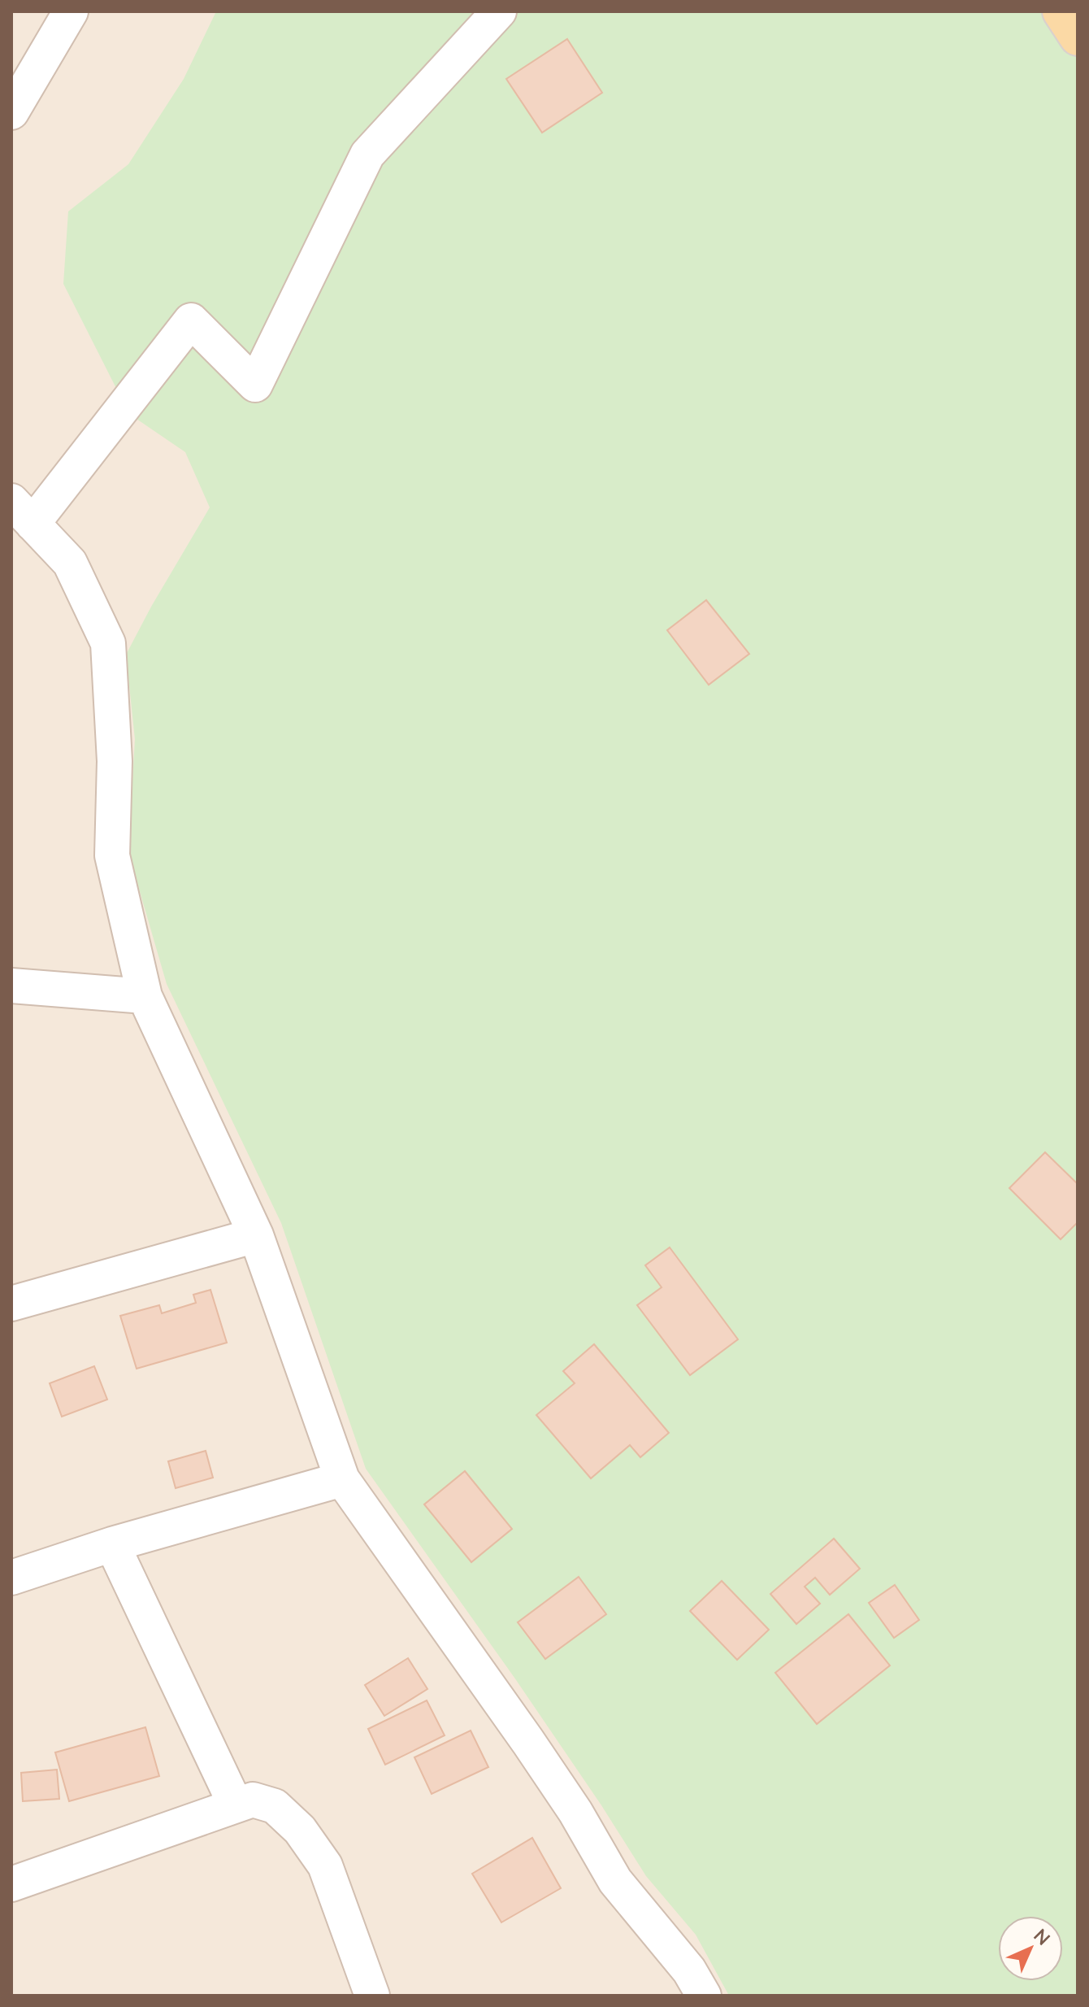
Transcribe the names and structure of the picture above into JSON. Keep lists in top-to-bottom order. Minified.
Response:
{"north":"top right"}
